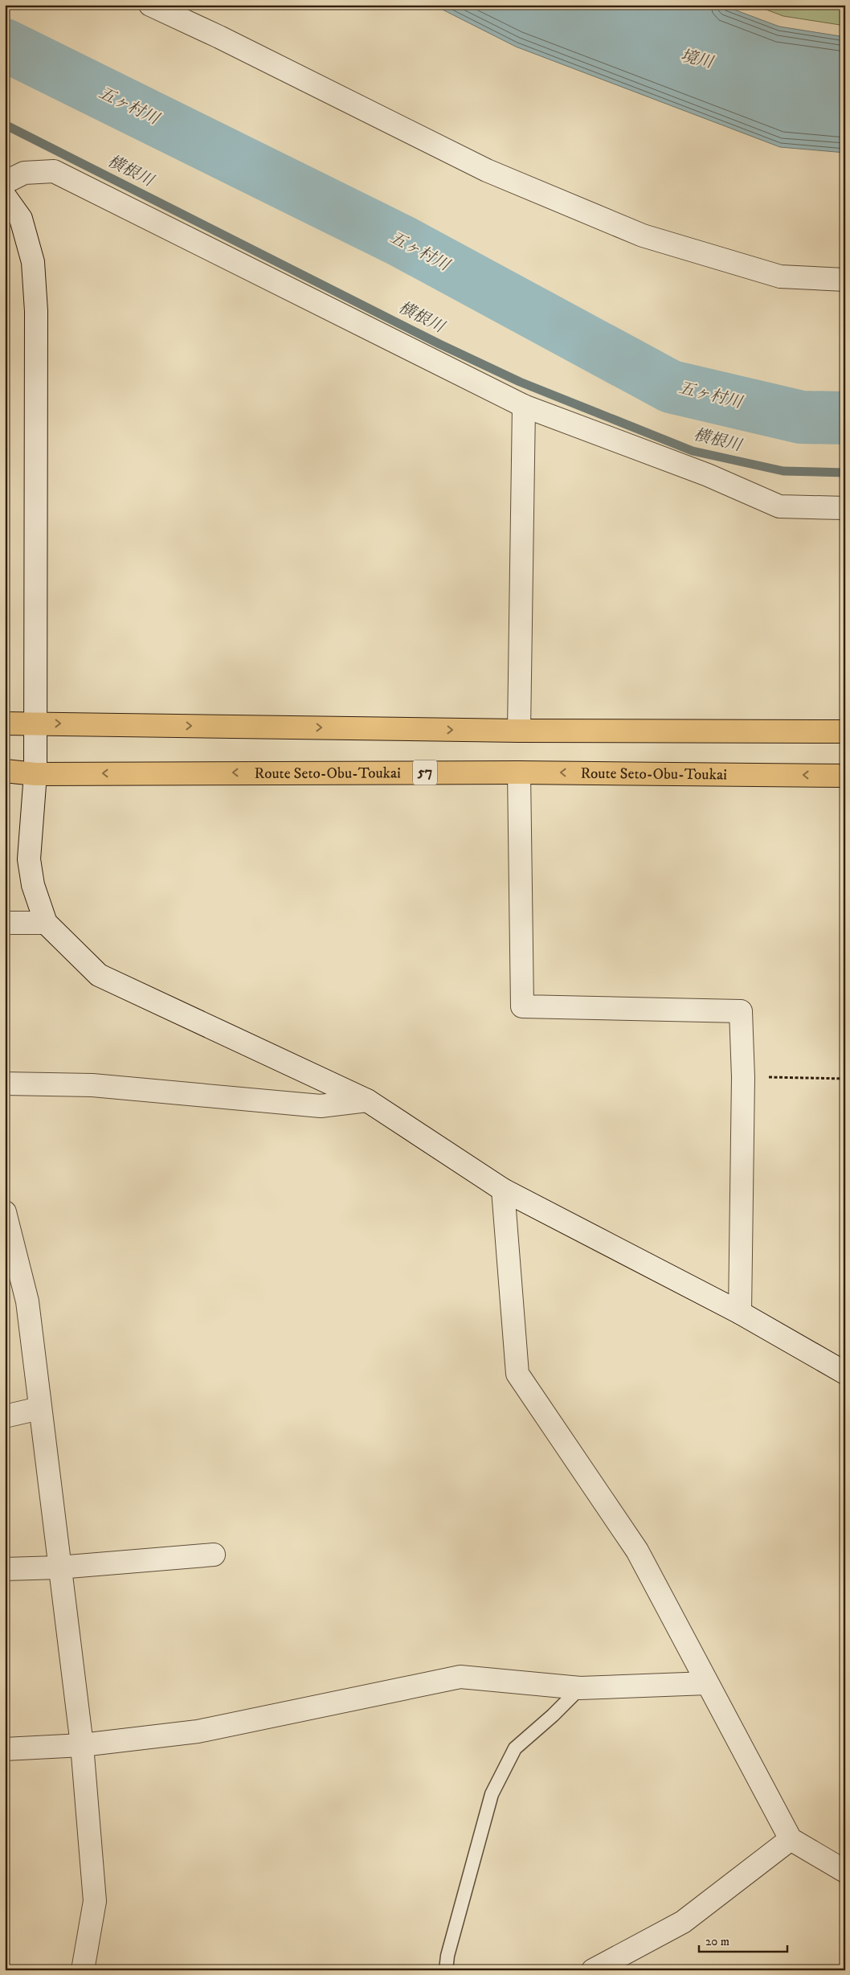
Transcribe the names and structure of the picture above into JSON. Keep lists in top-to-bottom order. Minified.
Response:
{"streets":{"main road":["Route Seto-Obu-Toukai","57"]},"water":["境川","五ヶ村川","横根川"],"scale_bar":"20 m"}
